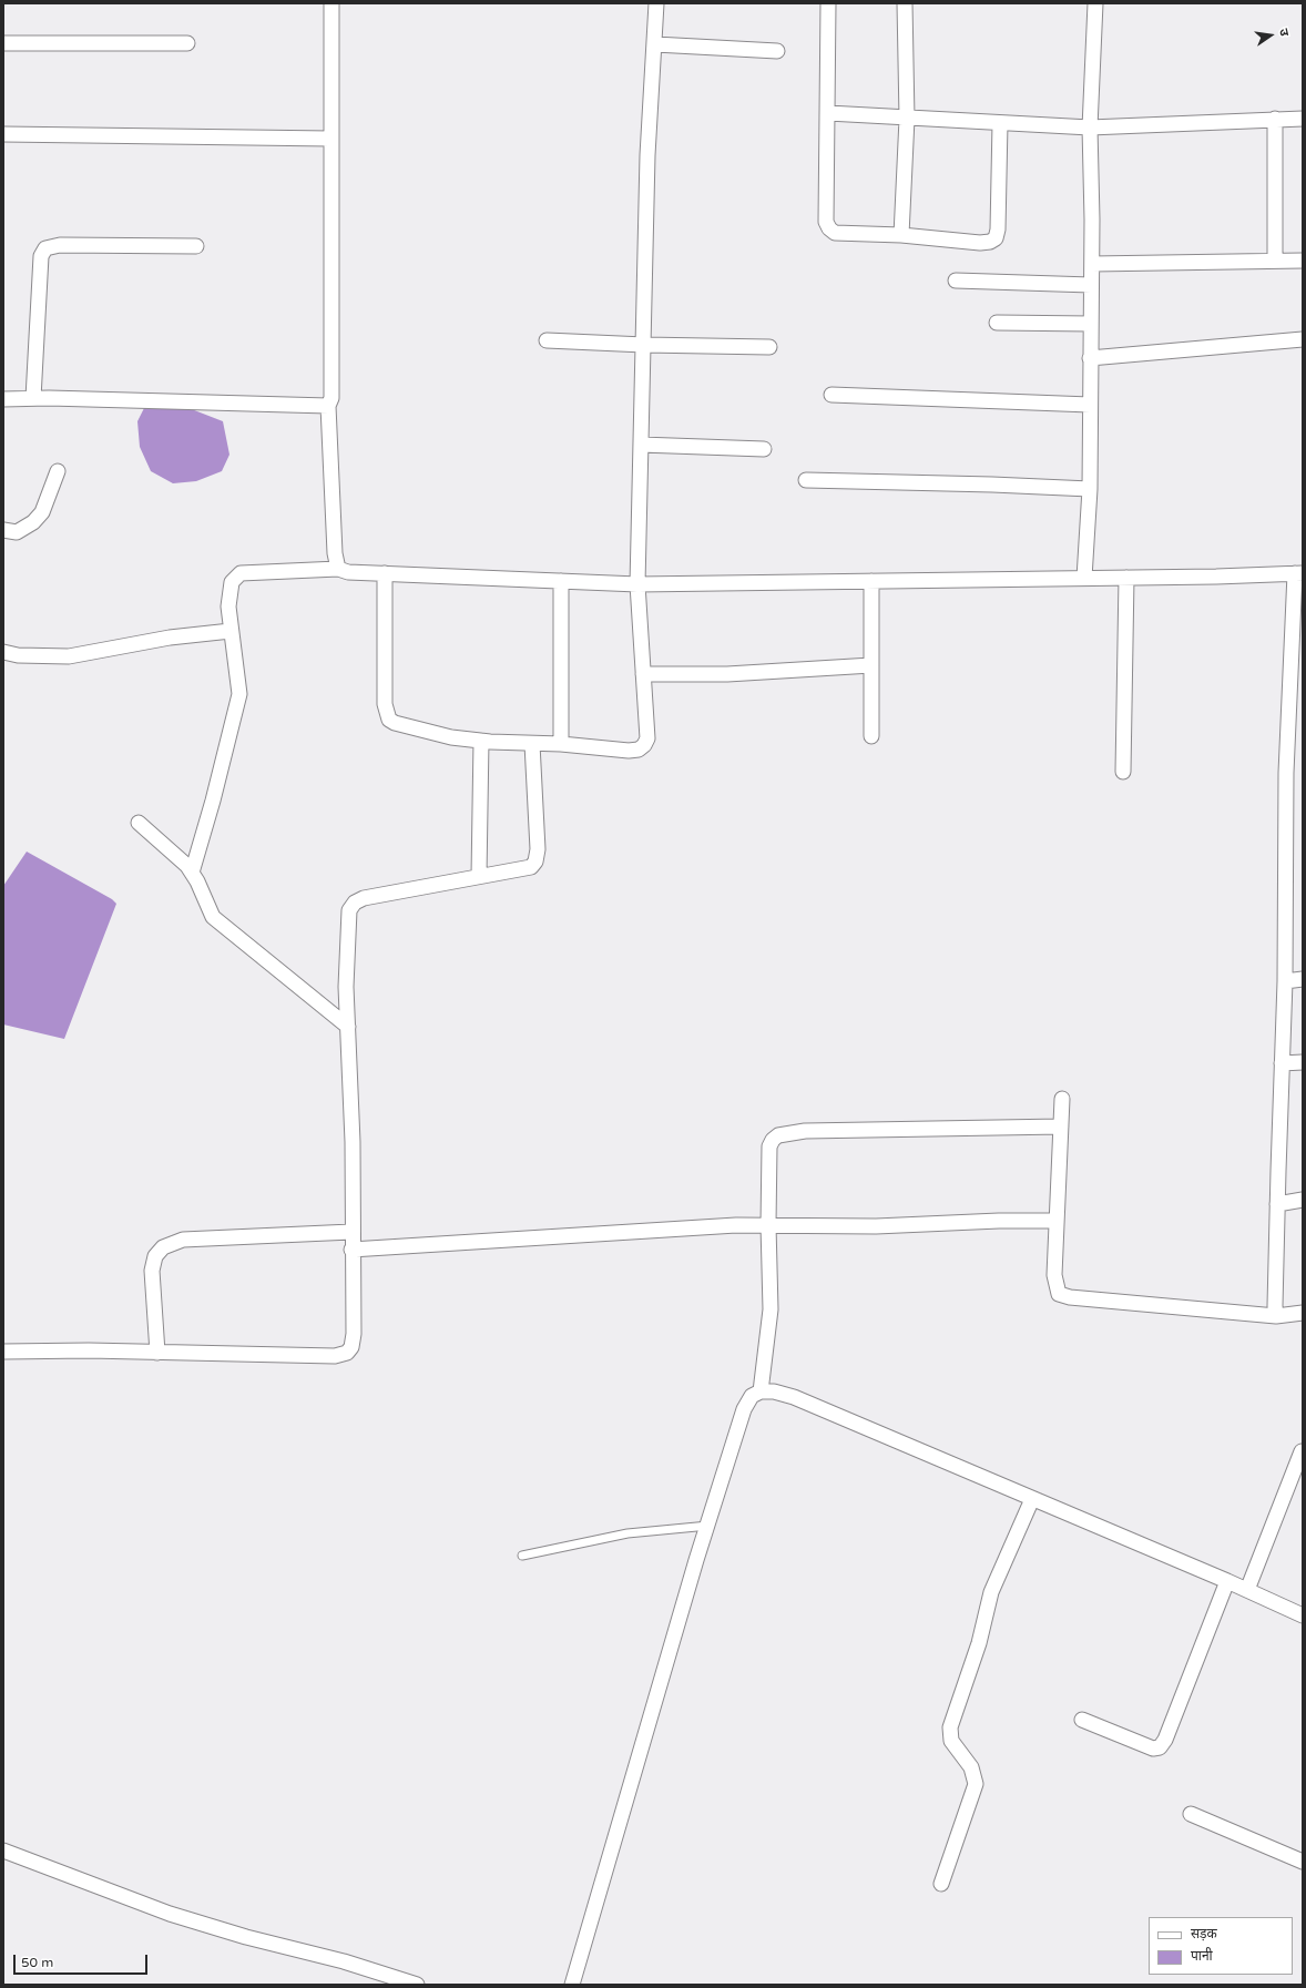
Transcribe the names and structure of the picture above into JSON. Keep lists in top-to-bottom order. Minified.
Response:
{"legend":["सड़क","पानी"],"scale_bar":"50 m","north":"right"}
